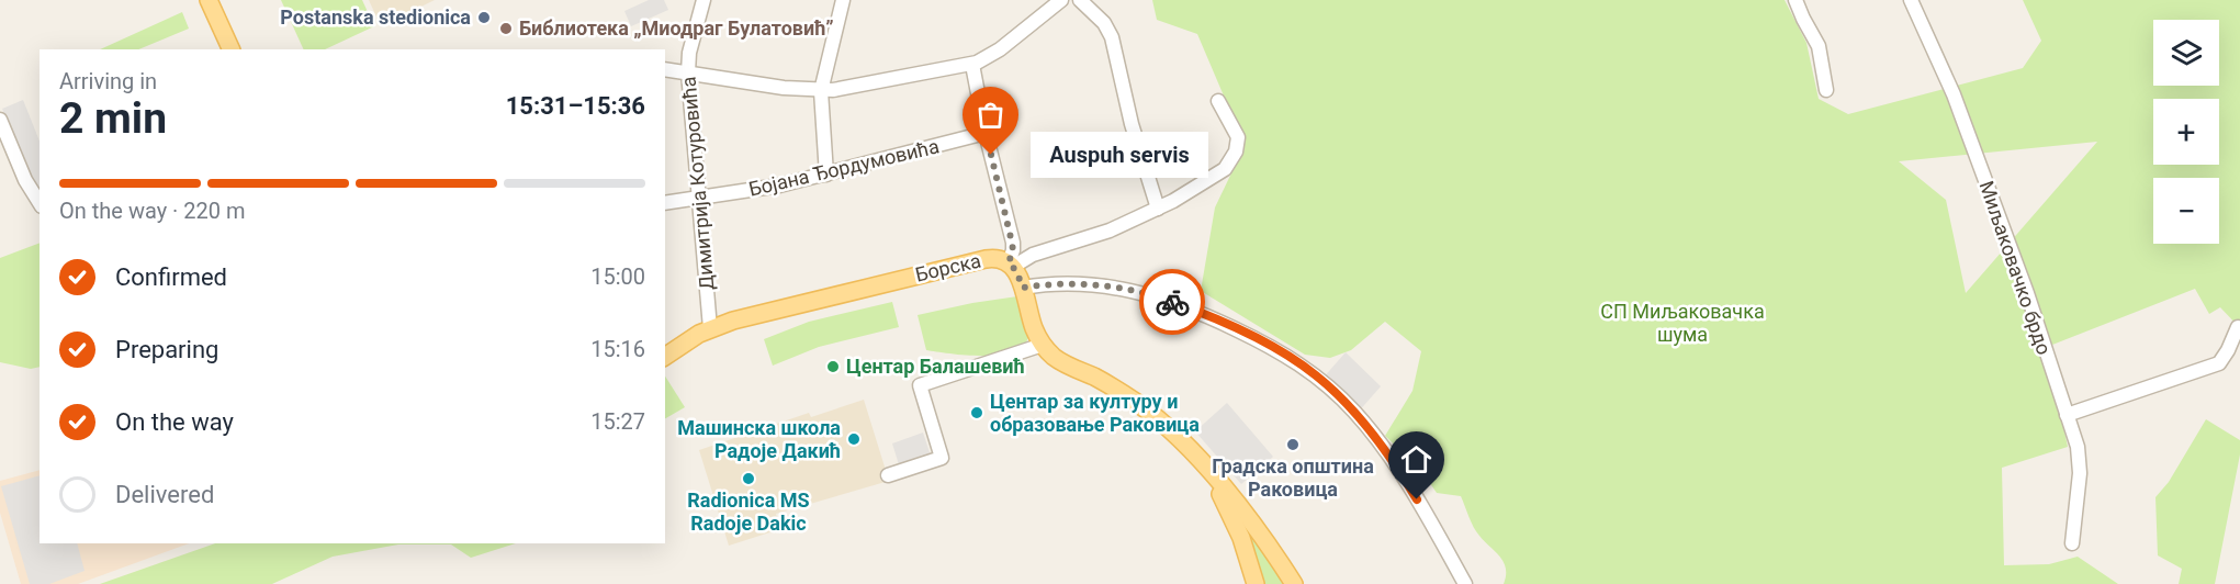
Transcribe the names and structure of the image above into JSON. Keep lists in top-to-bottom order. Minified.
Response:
{"streets":{"main road":["Борска"],"street":["Бојана Ђордумовића","Димитрија Котуровића","Миљаковачко брдо"]},"crossings":[["Бојана Ђордумовића","Димитрија Котуровића"],["Димитрија Котуровића","Борска"]],"parks":["СП Миљаковачка шума"],"places":["Postanska stedionica","Библиотека „Миодраг Булатовић”","Auspuh servis","Центар Балашевић","Центар за културу и образовање Раковица","Машинска школа Радоје Дакић","Градска општина Раковица","Radionica MS Radoje Dakic"],"page":{"map_buttons":["+","−"],"heading":["2 min","Arriving in","15:31–15:36"],"bubble":"Auspuh servis","bar":"On the way · 220 m","list":[["Confirmed","15:00"],["Preparing","15:16"],["On the way","15:27"],"Delivered"]}}
